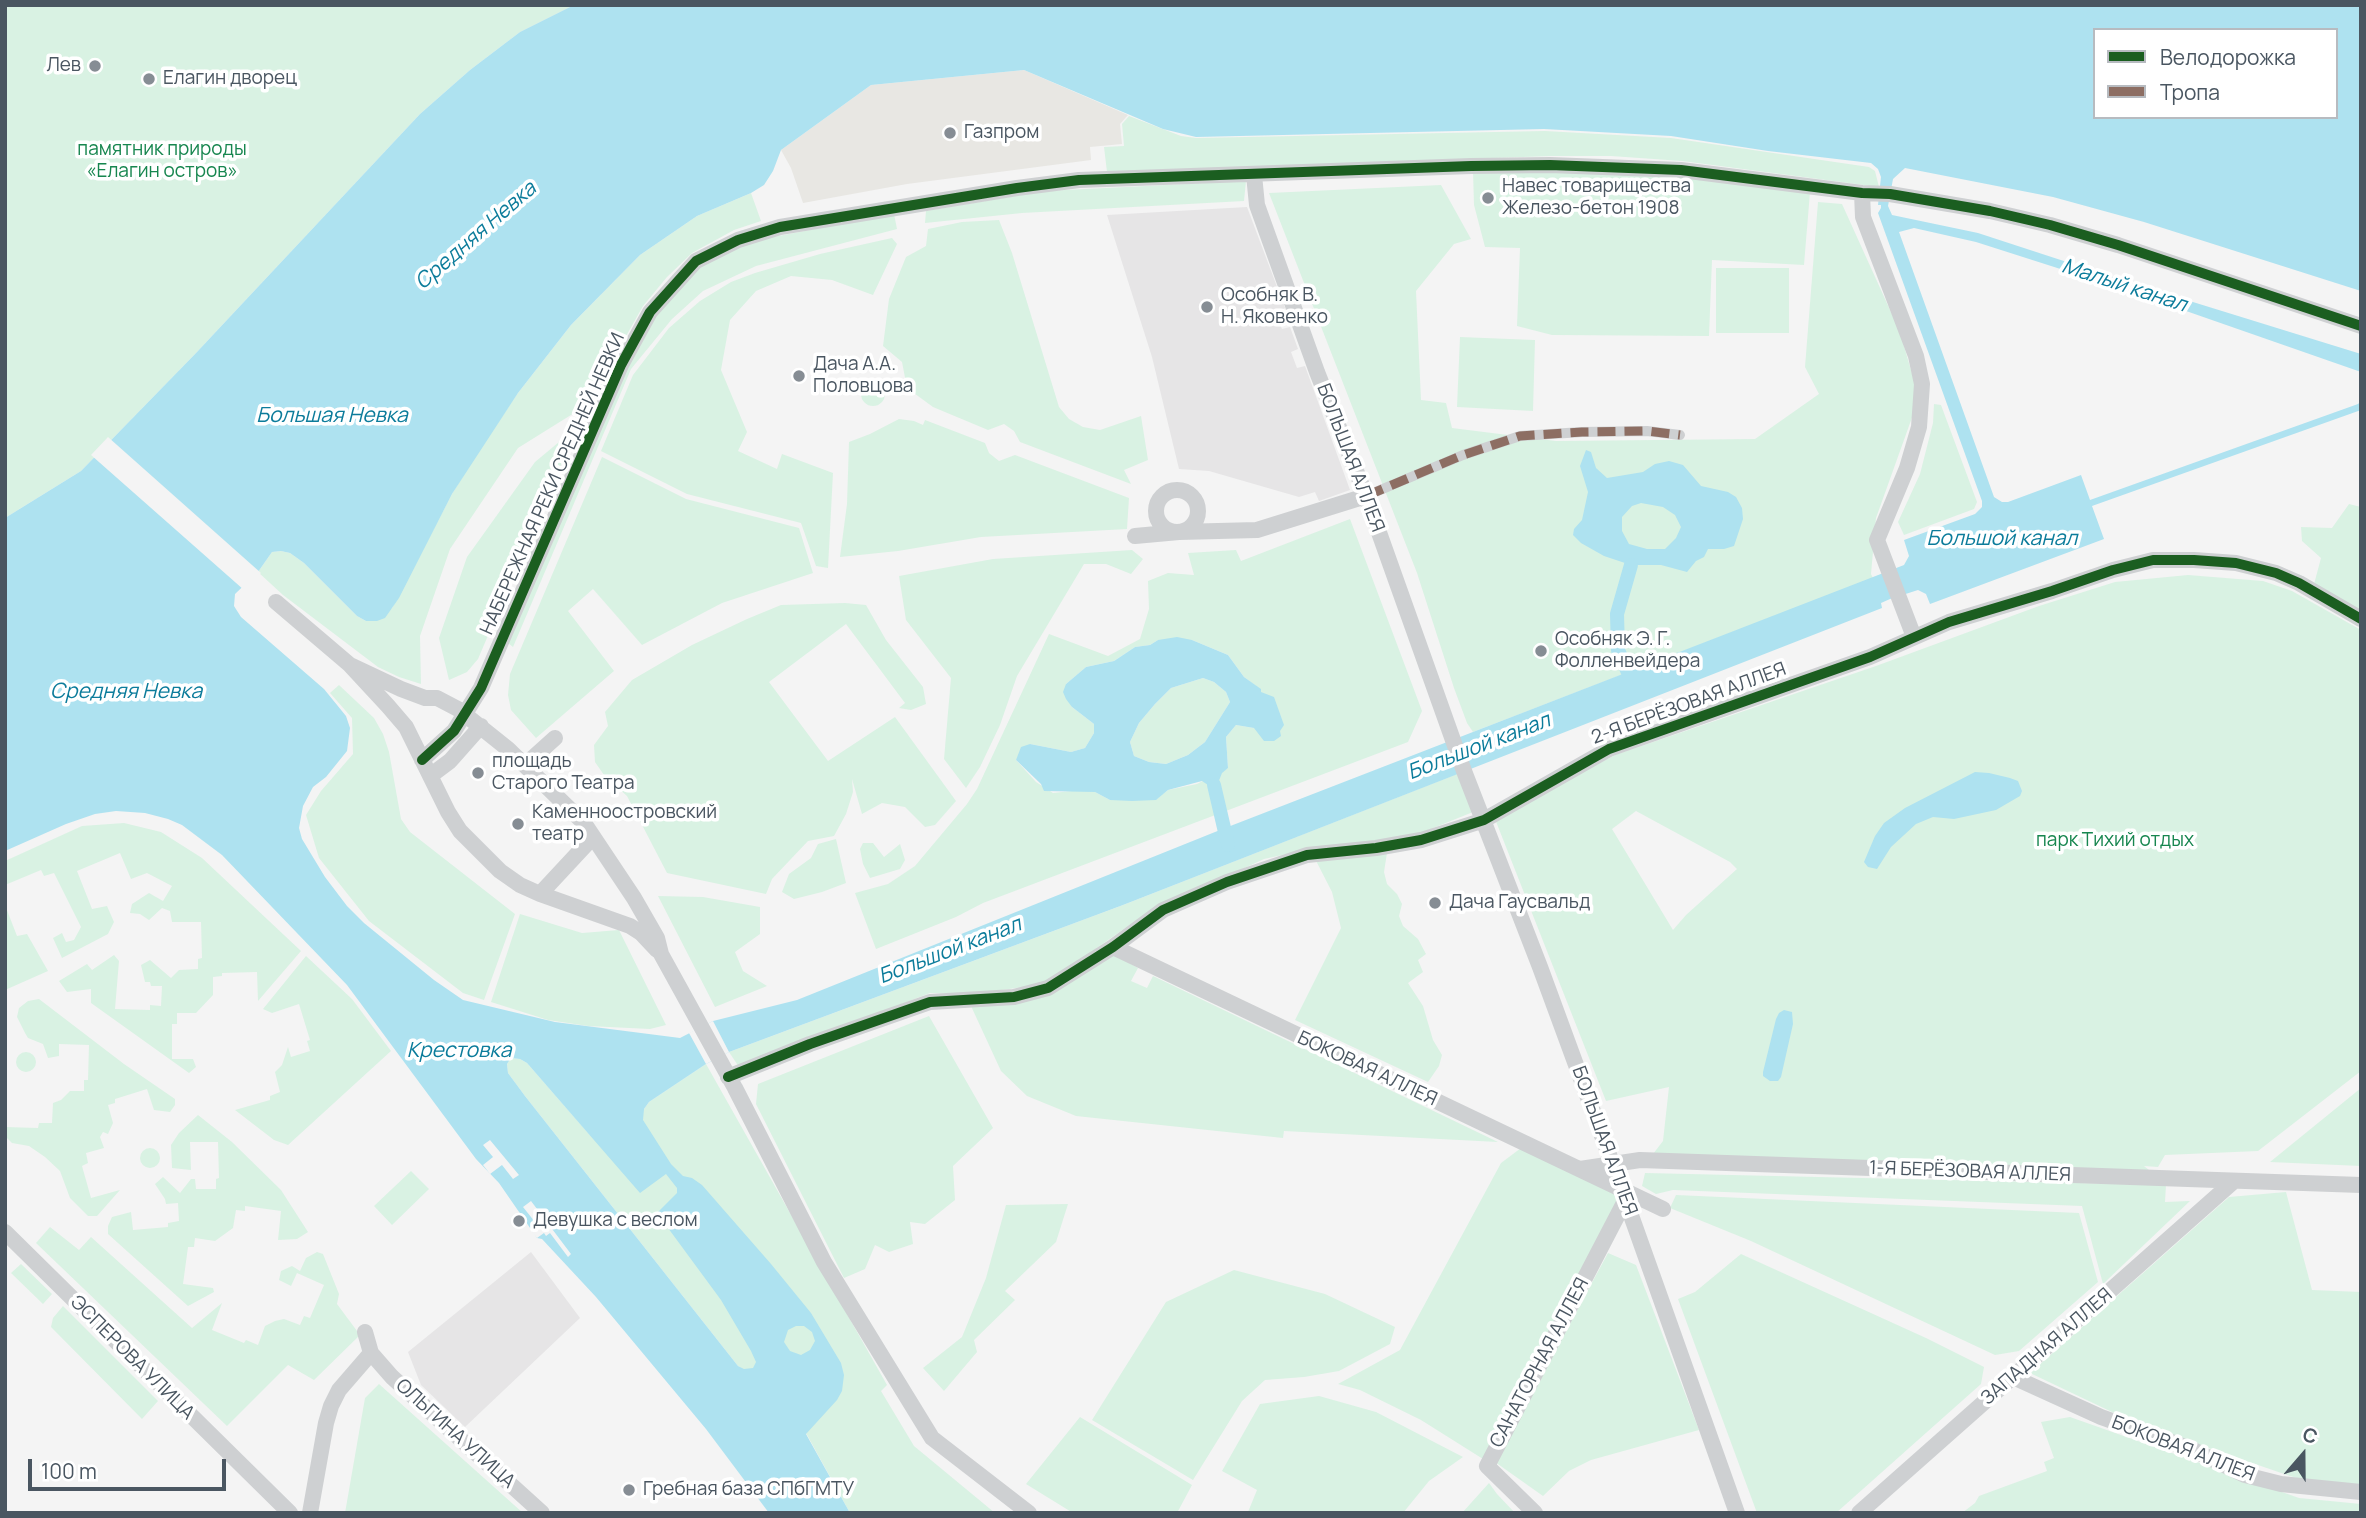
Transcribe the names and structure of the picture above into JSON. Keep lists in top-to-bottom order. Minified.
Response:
{"streets":{"street":["БОЛЬШАЯ АЛЛЕЯ","НАБЕРЕЖНАЯ РЕКИ СРЕДНЕЙ НЕВКИ","2-Я БЕРЁЗОВАЯ АЛЛЕЯ","БОКОВАЯ АЛЛЕЯ","1-Я БЕРЁЗОВАЯ АЛЛЕЯ","ЗАПАДНАЯ АЛЛЕЯ","ЭСПЕРОВА УЛИЦА","САНАТОРНАЯ АЛЛЕЯ","ОЛЬГИНА УЛИЦА"]},"crossings":[["БОЛЬШАЯ АЛЛЕЯ","НАБЕРЕЖНАЯ РЕКИ СРЕДНЕЙ НЕВКИ"],["БОЛЬШАЯ АЛЛЕЯ","2-Я БЕРЁЗОВАЯ АЛЛЕЯ"],["БОЛЬШАЯ АЛЛЕЯ","БОКОВАЯ АЛЛЕЯ"],["БОЛЬШАЯ АЛЛЕЯ","1-Я БЕРЁЗОВАЯ АЛЛЕЯ"],["БОЛЬШАЯ АЛЛЕЯ","САНАТОРНАЯ АЛЛЕЯ"],["2-Я БЕРЁЗОВАЯ АЛЛЕЯ","БОКОВАЯ АЛЛЕЯ"],["БОКОВАЯ АЛЛЕЯ","1-Я БЕРЁЗОВАЯ АЛЛЕЯ"],["БОКОВАЯ АЛЛЕЯ","ЗАПАДНАЯ АЛЛЕЯ"],["БОКОВАЯ АЛЛЕЯ","САНАТОРНАЯ АЛЛЕЯ"],["1-Я БЕРЁЗОВАЯ АЛЛЕЯ","ЗАПАДНАЯ АЛЛЕЯ"]],"water":["Средняя Невка","Малый канал","Большая Невка","Большой канал","Крестовка"],"parks":["памятник природы «Елагин остров»","парк Тихий отдых"],"places":["Лев","Елагин дворец","Газпром","Навес товарищества Железо-бетон 1908","Особняк В. Н. Яковенко","Дача А.А. Половцова","Особняк Э. Г. Фолленвейдера","площадь Старого Театра","Каменноостровский театр","Дача Гаусвальд","Девушка с веслом","Гребная база СПбГМТУ"],"legend":["Велодорожка","Тропа"],"scale_bar":"100 m","north":"top"}
